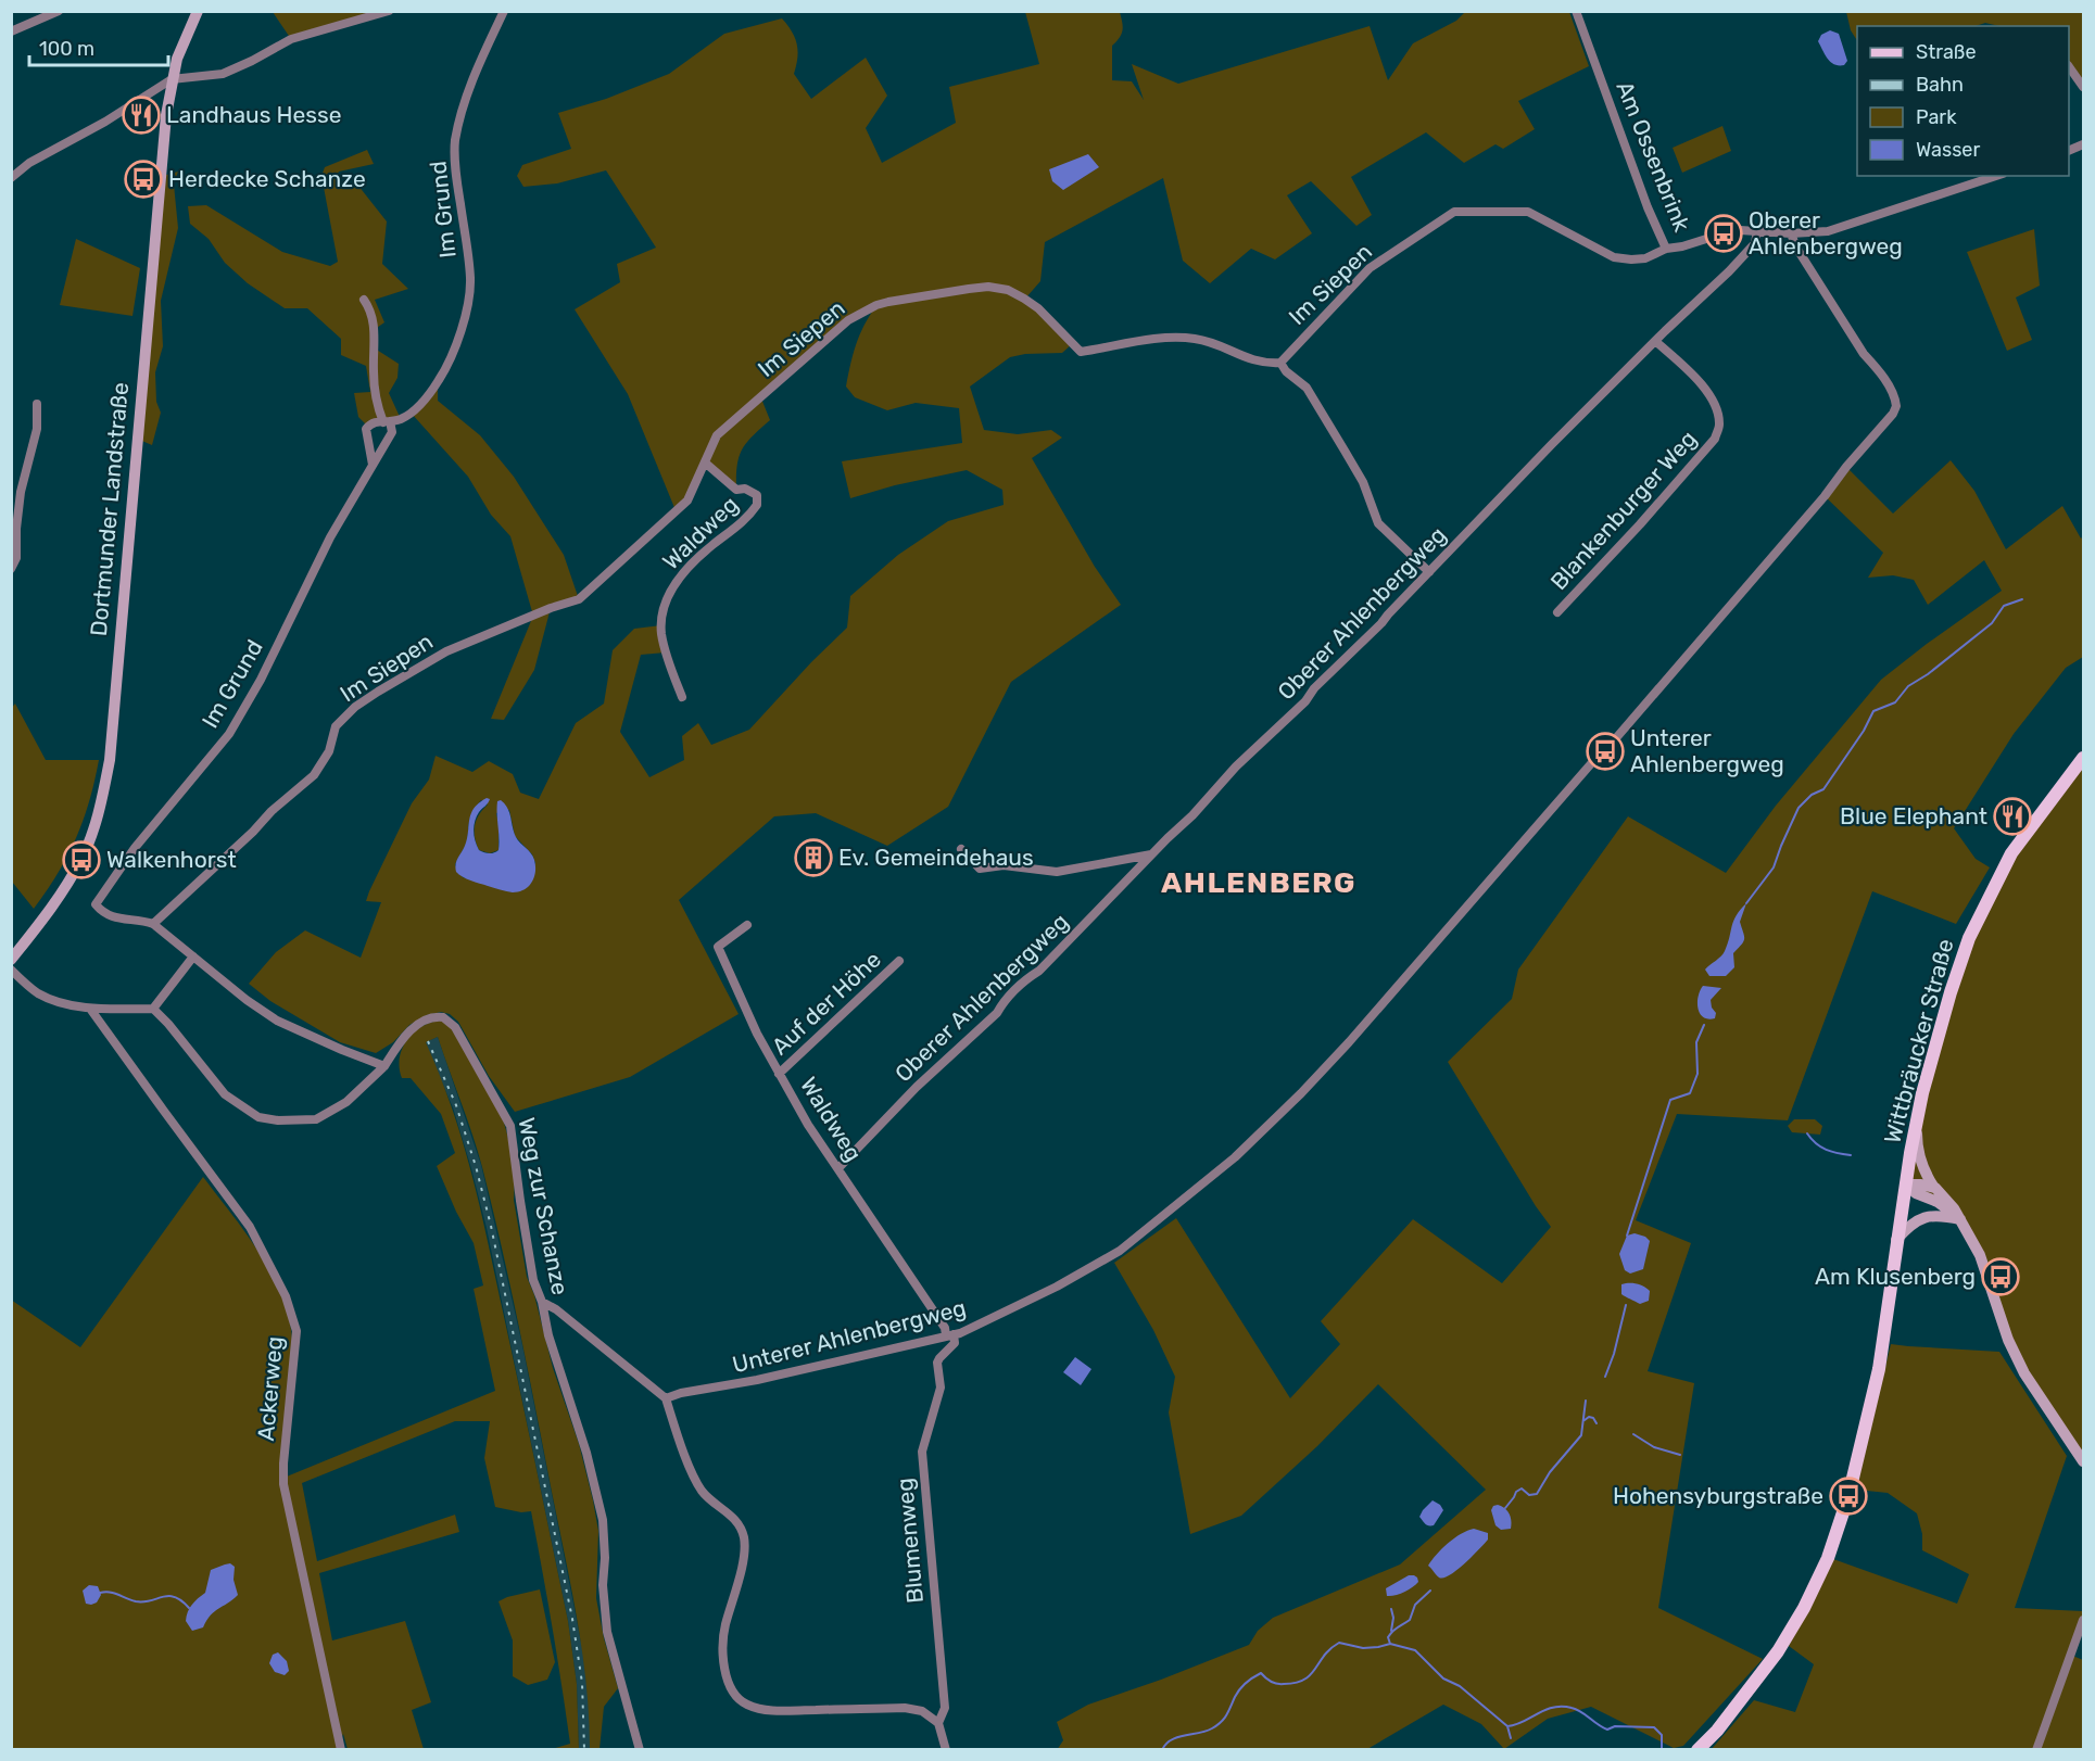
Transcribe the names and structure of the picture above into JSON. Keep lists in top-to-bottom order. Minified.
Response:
{"streets":{"main road":["Dortmunder Landstraße","Wittbräucker Straße"],"street":["Am Ossenbrink","Im Grund","Im Siepen","Blankenburger Weg","Waldweg","Oberer Ahlenbergweg","Auf der Höhe","Weg zur Schanze","Unterer Ahlenbergweg","Ackerweg","Blumenweg"]},"crossings":[["Am Ossenbrink","Im Siepen"],["Am Ossenbrink","Oberer Ahlenbergweg"],["Am Ossenbrink","Unterer Ahlenbergweg"],["Im Grund","Im Siepen"],["Im Siepen","Waldweg"],["Blankenburger Weg","Oberer Ahlenbergweg"],["Waldweg","Oberer Ahlenbergweg"],["Waldweg","Auf der Höhe"],["Waldweg","Unterer Ahlenbergweg"],["Waldweg","Blumenweg"],["Unterer Ahlenbergweg","Blumenweg"]],"districts":["AHLENBERG"],"places":{"restaurant":["Landhaus Hesse","Blue Elephant"],"bus stop":["Herdecke Schanze","Oberer Ahlenbergweg","Unterer Ahlenbergweg","Walkenhorst","Am Klusenberg","Hohensyburgstraße"],"building":["Ev. Gemeindehaus"]},"legend":["Straße","Bahn","Park","Wasser"],"scale_bar":"100 m"}
